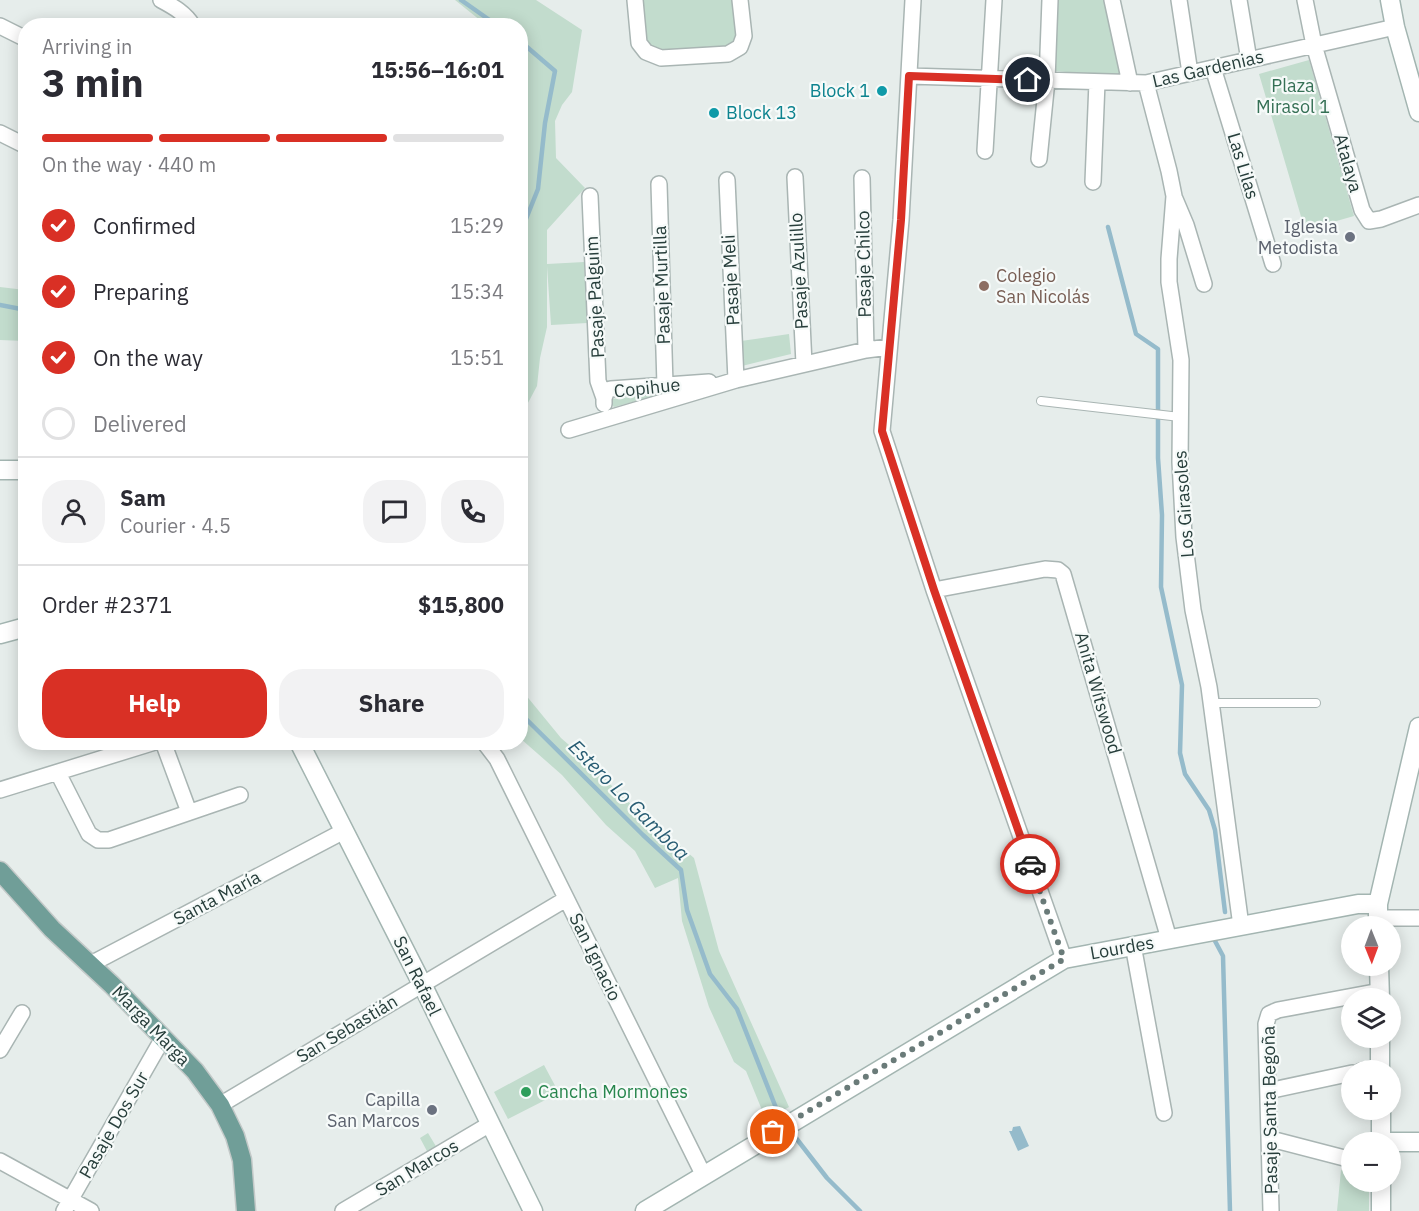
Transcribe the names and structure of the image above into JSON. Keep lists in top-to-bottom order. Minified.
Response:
{"streets":{"main road":["Lourdes","San Rafael","Marga Marga"],"street":["Las Gardenias","Atalaya","Las Lilas","Pasaje Chilco","Pasaje Azulillo","Pasaje Meli","Pasaje Murtilla","Pasaje Palguim","Copihue","Los Girasoles","Anita Witswood","Santa María","San Ignacio","San Sebastián","Pasaje Santa Begoña","Pasaje Dos Sur","San Marcos"]},"crossings":[["Las Gardenias","Atalaya"],["Las Gardenias","Las Lilas"],["Las Gardenias","Los Girasoles"],["Pasaje Chilco","Copihue"],["Pasaje Azulillo","Copihue"],["Pasaje Meli","Copihue"],["Pasaje Murtilla","Copihue"],["Pasaje Palguim","Copihue"],["Los Girasoles","Lourdes"],["Anita Witswood","Lourdes"],["Santa María","San Rafael"],["Santa María","Marga Marga"],["Lourdes","San Ignacio"],["San Ignacio","San Sebastián"],["San Rafael","San Sebastián"],["San Rafael","San Marcos"],["Marga Marga","San Sebastián"],["Marga Marga","Pasaje Dos Sur"]],"water":["Estero Lo Gamboa"],"parks":["Plaza Mirasol 1"],"places":["Block 1","Block 13","Iglesia Metodista","Colegio San Nicolás","Cancha Mormones","Capilla San Marcos"],"north":"bottom","page":{"heading":["3 min","Arriving in","15:56–16:01"],"panel":["Sam","Courier · 4.5","Order #2371","$15,800"],"bar":"On the way · 440 m","list":[["Confirmed","15:29"],["Preparing","15:34"],["On the way","15:51"],"Delivered"],"buttons":["Help","Share"],"map_buttons":["+","−"]}}
